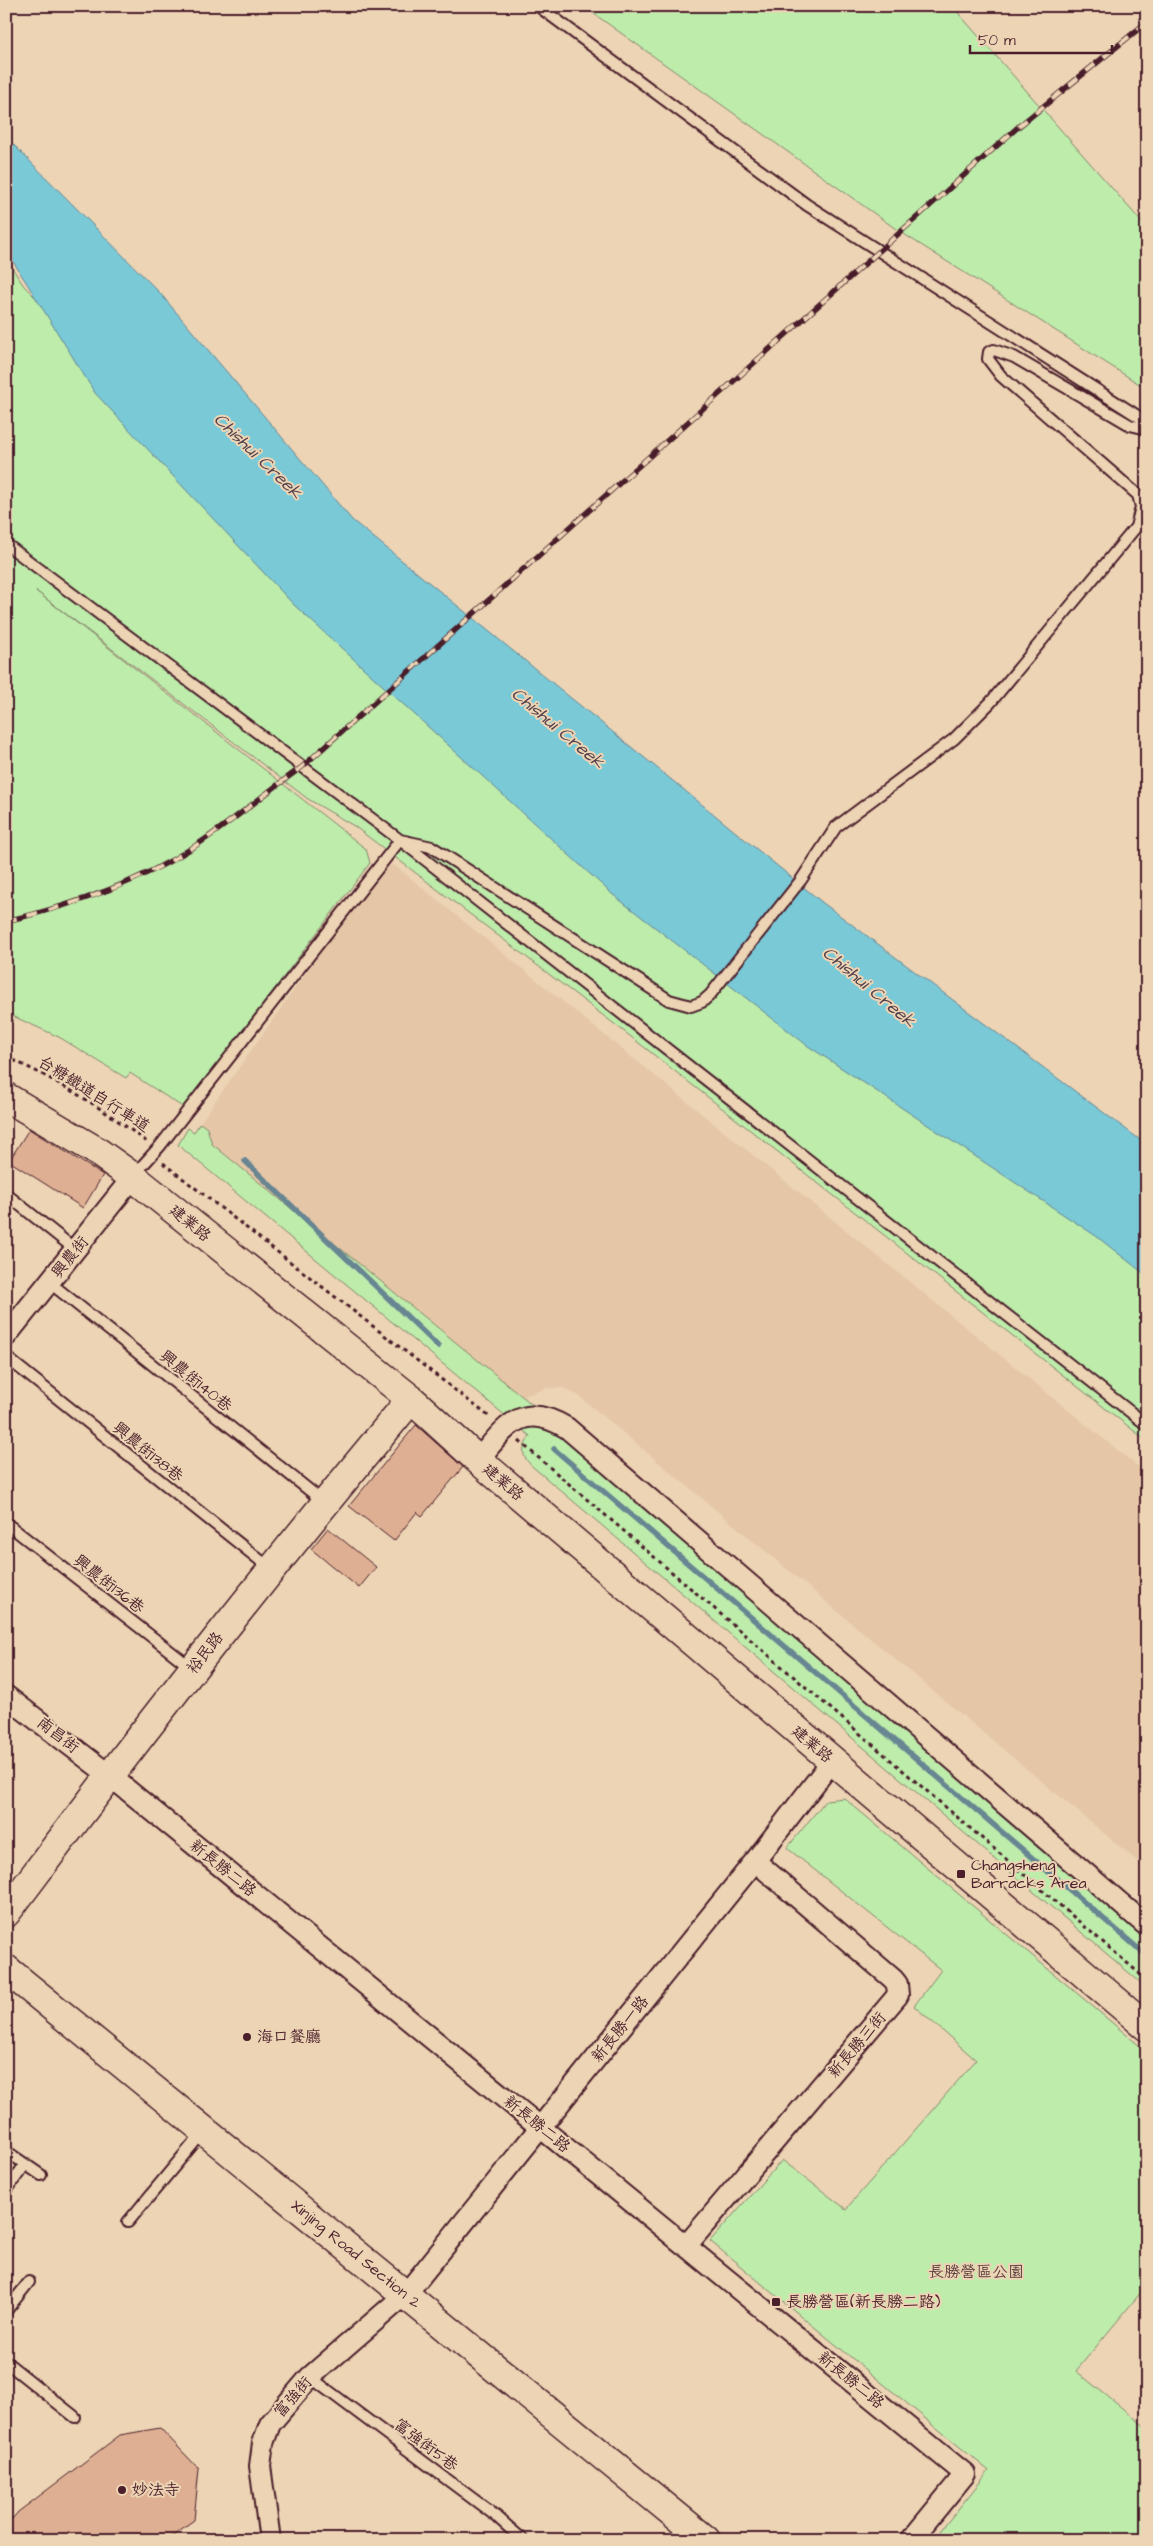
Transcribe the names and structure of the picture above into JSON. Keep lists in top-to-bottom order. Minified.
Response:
{"streets":{"street":["建業路","興農街","裕民路","南昌街","新長勝二路","新長勝一路","新長勝三街","Xinjing Road Section 2","富強街"],"lane":["興農街140巷","興農街138巷","興農街136巷","富強街5巷"],"path":["台糖鐵道自行車道"]},"crossings":[["台糖鐵道自行車道","建業路"],["建業路","興農街"],["建業路","裕民路"],["建業路","新長勝一路"],["興農街","興農街140巷"],["興農街140巷","裕民路"],["興農街138巷","裕民路"],["興農街136巷","裕民路"],["裕民路","南昌街"],["裕民路","新長勝二路"],["南昌街","新長勝二路"],["新長勝二路","新長勝一路"],["新長勝二路","新長勝三街"],["新長勝一路","新長勝三街"],["新長勝一路","Xinjing Road Section 2"],["新長勝一路","富強街"],["Xinjing Road Section 2","富強街"],["富強街","富強街5巷"]],"water":["Chishui Creek"],"parks":["長勝營區公園"],"places":{"transit":["Changsheng Barracks Area","長勝營區(新長勝二路)"],"other":["海口餐廳","妙法寺"]},"scale_bar":"50 m"}
